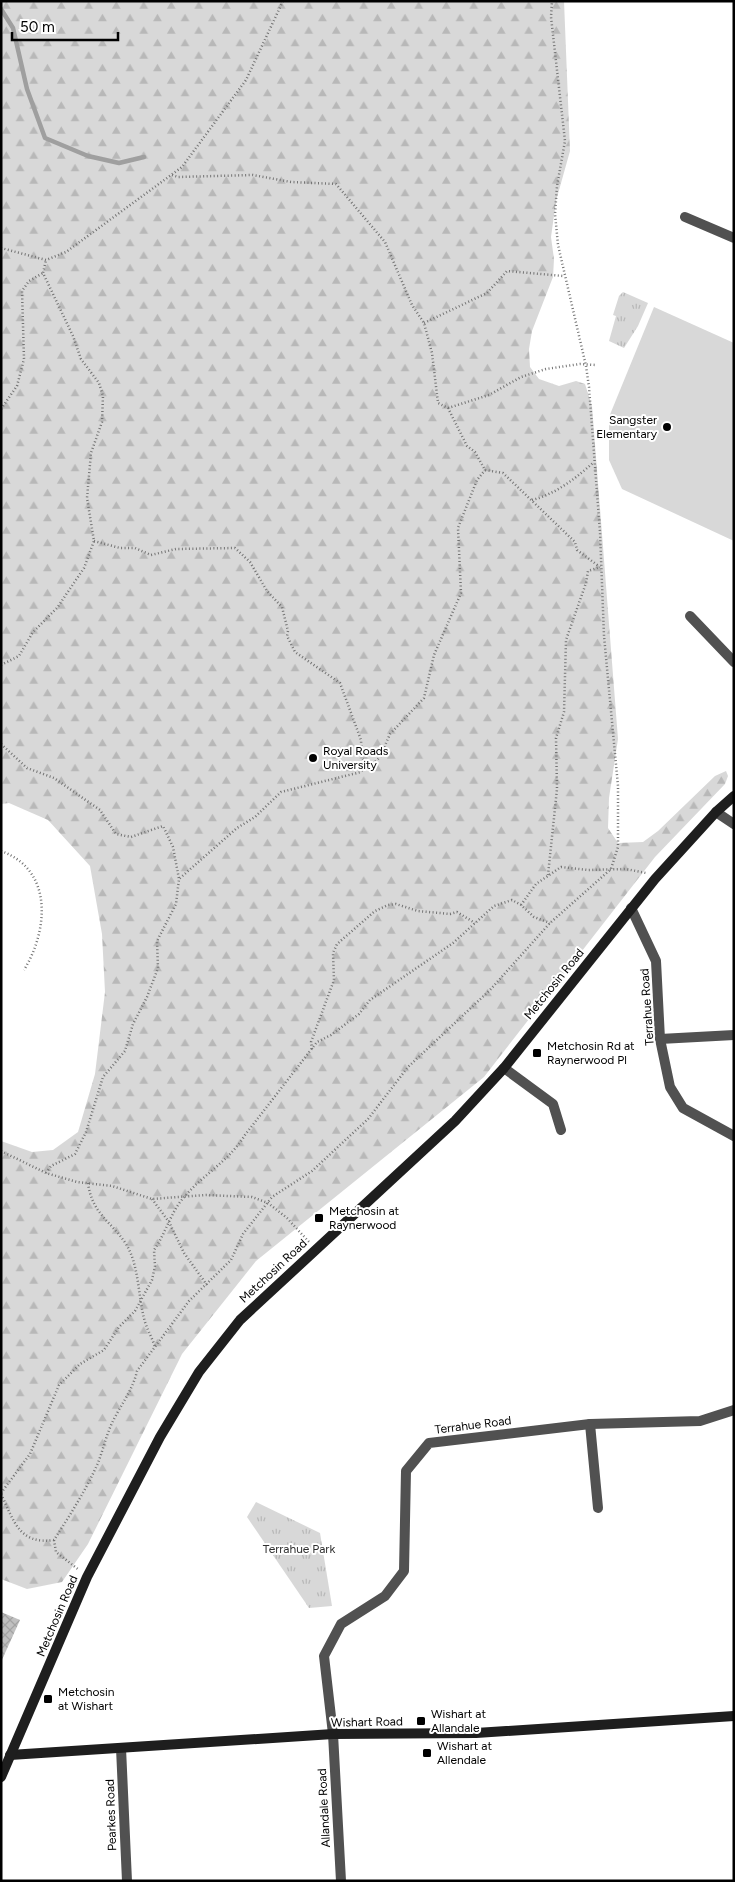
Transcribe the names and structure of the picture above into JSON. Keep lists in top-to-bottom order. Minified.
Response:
{"streets":{"main road":["Metchosin Road","Wishart Road"],"street":["Terrahue Road","Allandale Road","Pearkes Road"]},"crossings":[["Metchosin Road","Terrahue Road"],["Metchosin Road","Wishart Road"],["Terrahue Road","Wishart Road"],["Terrahue Road","Allandale Road"],["Wishart Road","Allandale Road"],["Wishart Road","Pearkes Road"]],"parks":["Terrahue Park"],"places":{"other":["Sangster Elementary","Royal Roads University"],"transit":["Metchosin Rd at Raynerwood Pl","Metchosin at Raynerwood","Metchosin at Wishart","Wishart at Allandale","Wishart at Allendale"]},"scale_bar":"50 m"}
